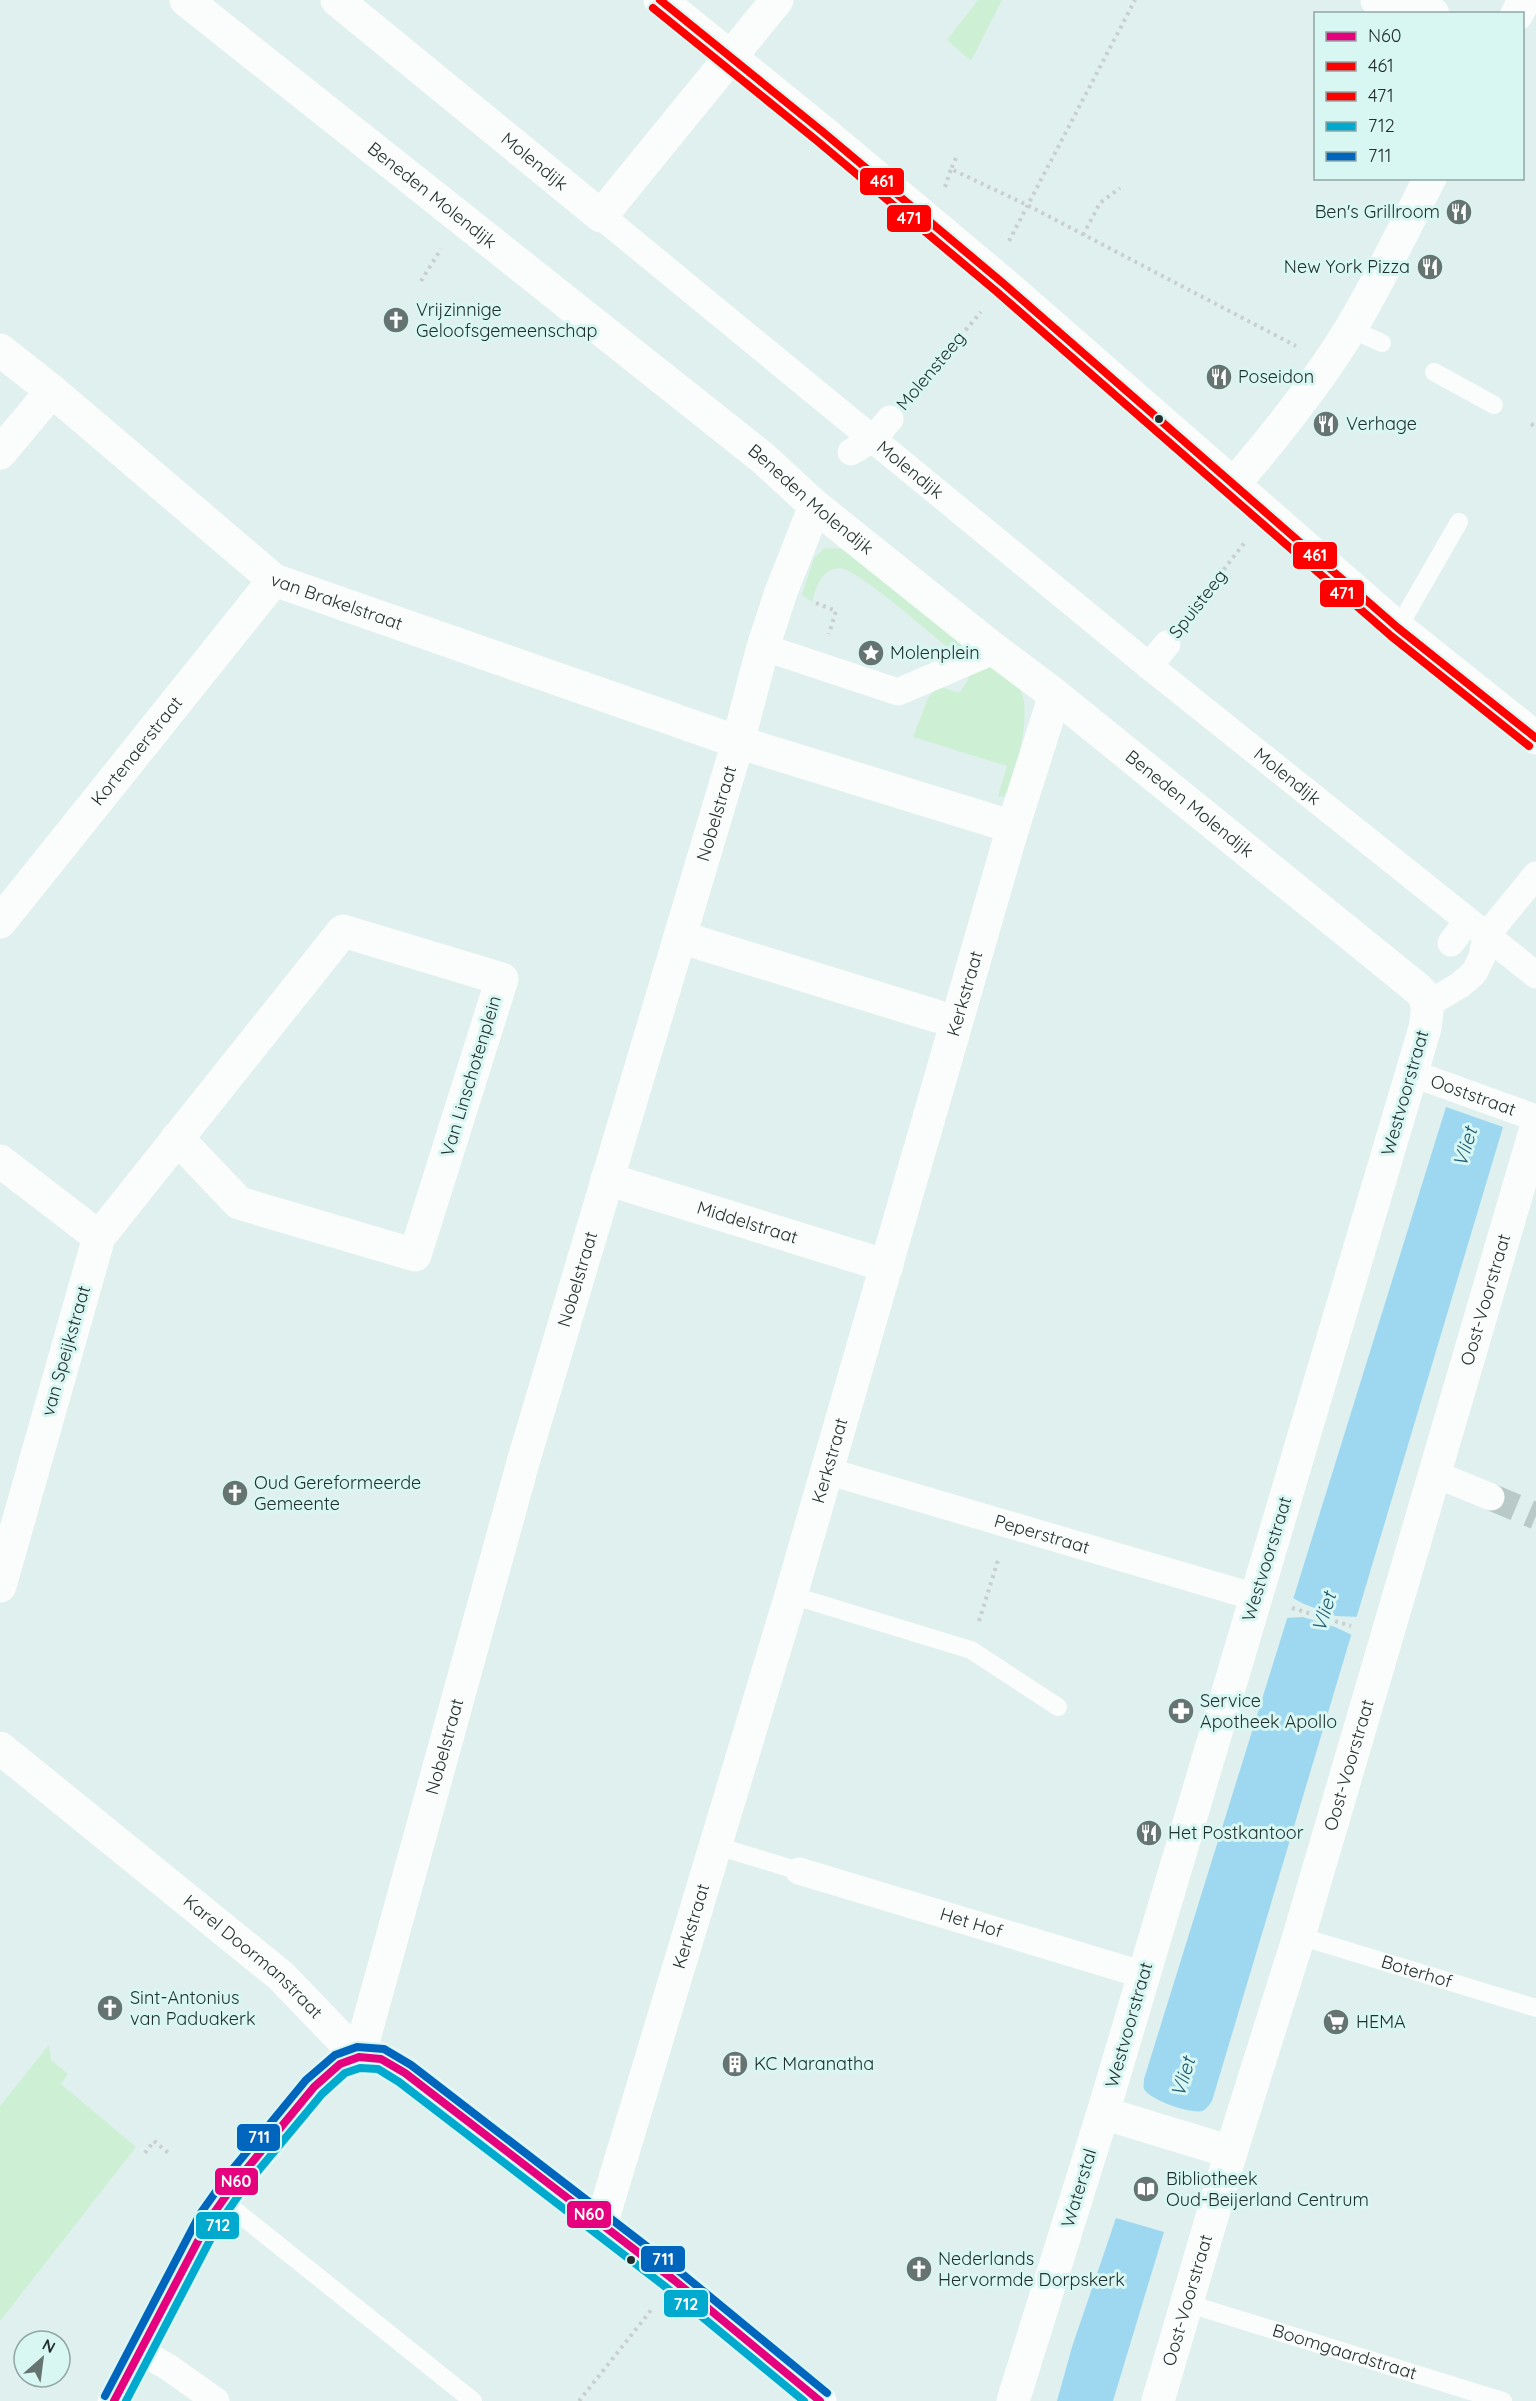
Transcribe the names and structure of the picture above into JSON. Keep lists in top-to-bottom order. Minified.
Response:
{"streets":{"street":["Molendijk","Beneden Molendijk","van Brakelstraat","Spuisteeg","Kortenaerstraat","Nobelstraat","Kerkstraat","Van Linschotenplein","Westvoorstraat","Ooststraat","Middelstraat","Oost-Voorstraat","van Speijkstraat","Peperstraat","Het Hof","Karel Doormanstraat","Waterstal"],"lane":["Boterhof","Boomgaardstraat"],"path":["Molensteeg"]},"crossings":[["Molendijk","Molensteeg"],["Molendijk","Spuisteeg"],["Beneden Molendijk","Nobelstraat"],["Beneden Molendijk","Kerkstraat"],["Beneden Molendijk","Westvoorstraat"],["van Brakelstraat","Kortenaerstraat"],["van Brakelstraat","Nobelstraat"],["van Brakelstraat","Kerkstraat"],["Nobelstraat","Middelstraat"],["Nobelstraat","Karel Doormanstraat"],["Kerkstraat","Middelstraat"],["Kerkstraat","Peperstraat"],["Van Linschotenplein","van Speijkstraat"],["Westvoorstraat","Ooststraat"],["Westvoorstraat","Peperstraat"],["Westvoorstraat","Het Hof"],["Westvoorstraat","Waterstal"],["Oost-Voorstraat","Boterhof"],["Oost-Voorstraat","Boomgaardstraat"]],"water":["Vliet"],"places":{"restaurant":["Ben's Grillroom","New York Pizza","Poseidon","Verhage","Het Postkantoor"],"church":["Vrijzinnige Geloofsgemeenschap","Oud Gereformeerde Gemeente","Sint-Antonius van Paduakerk","Nederlands Hervormde Dorpskerk"],"place":["Molenplein"],"pharmacy":["Service Apotheek Apollo"],"supermarket":["HEMA"],"building":["KC Maranatha"],"library":["Bibliotheek Oud-Beijerland Centrum"]},"lines":["transit line 461","transit line 471","transit line 711","transit line N60","transit line 712"],"legend":["N60","461","471","712","711"],"north":"top right"}
